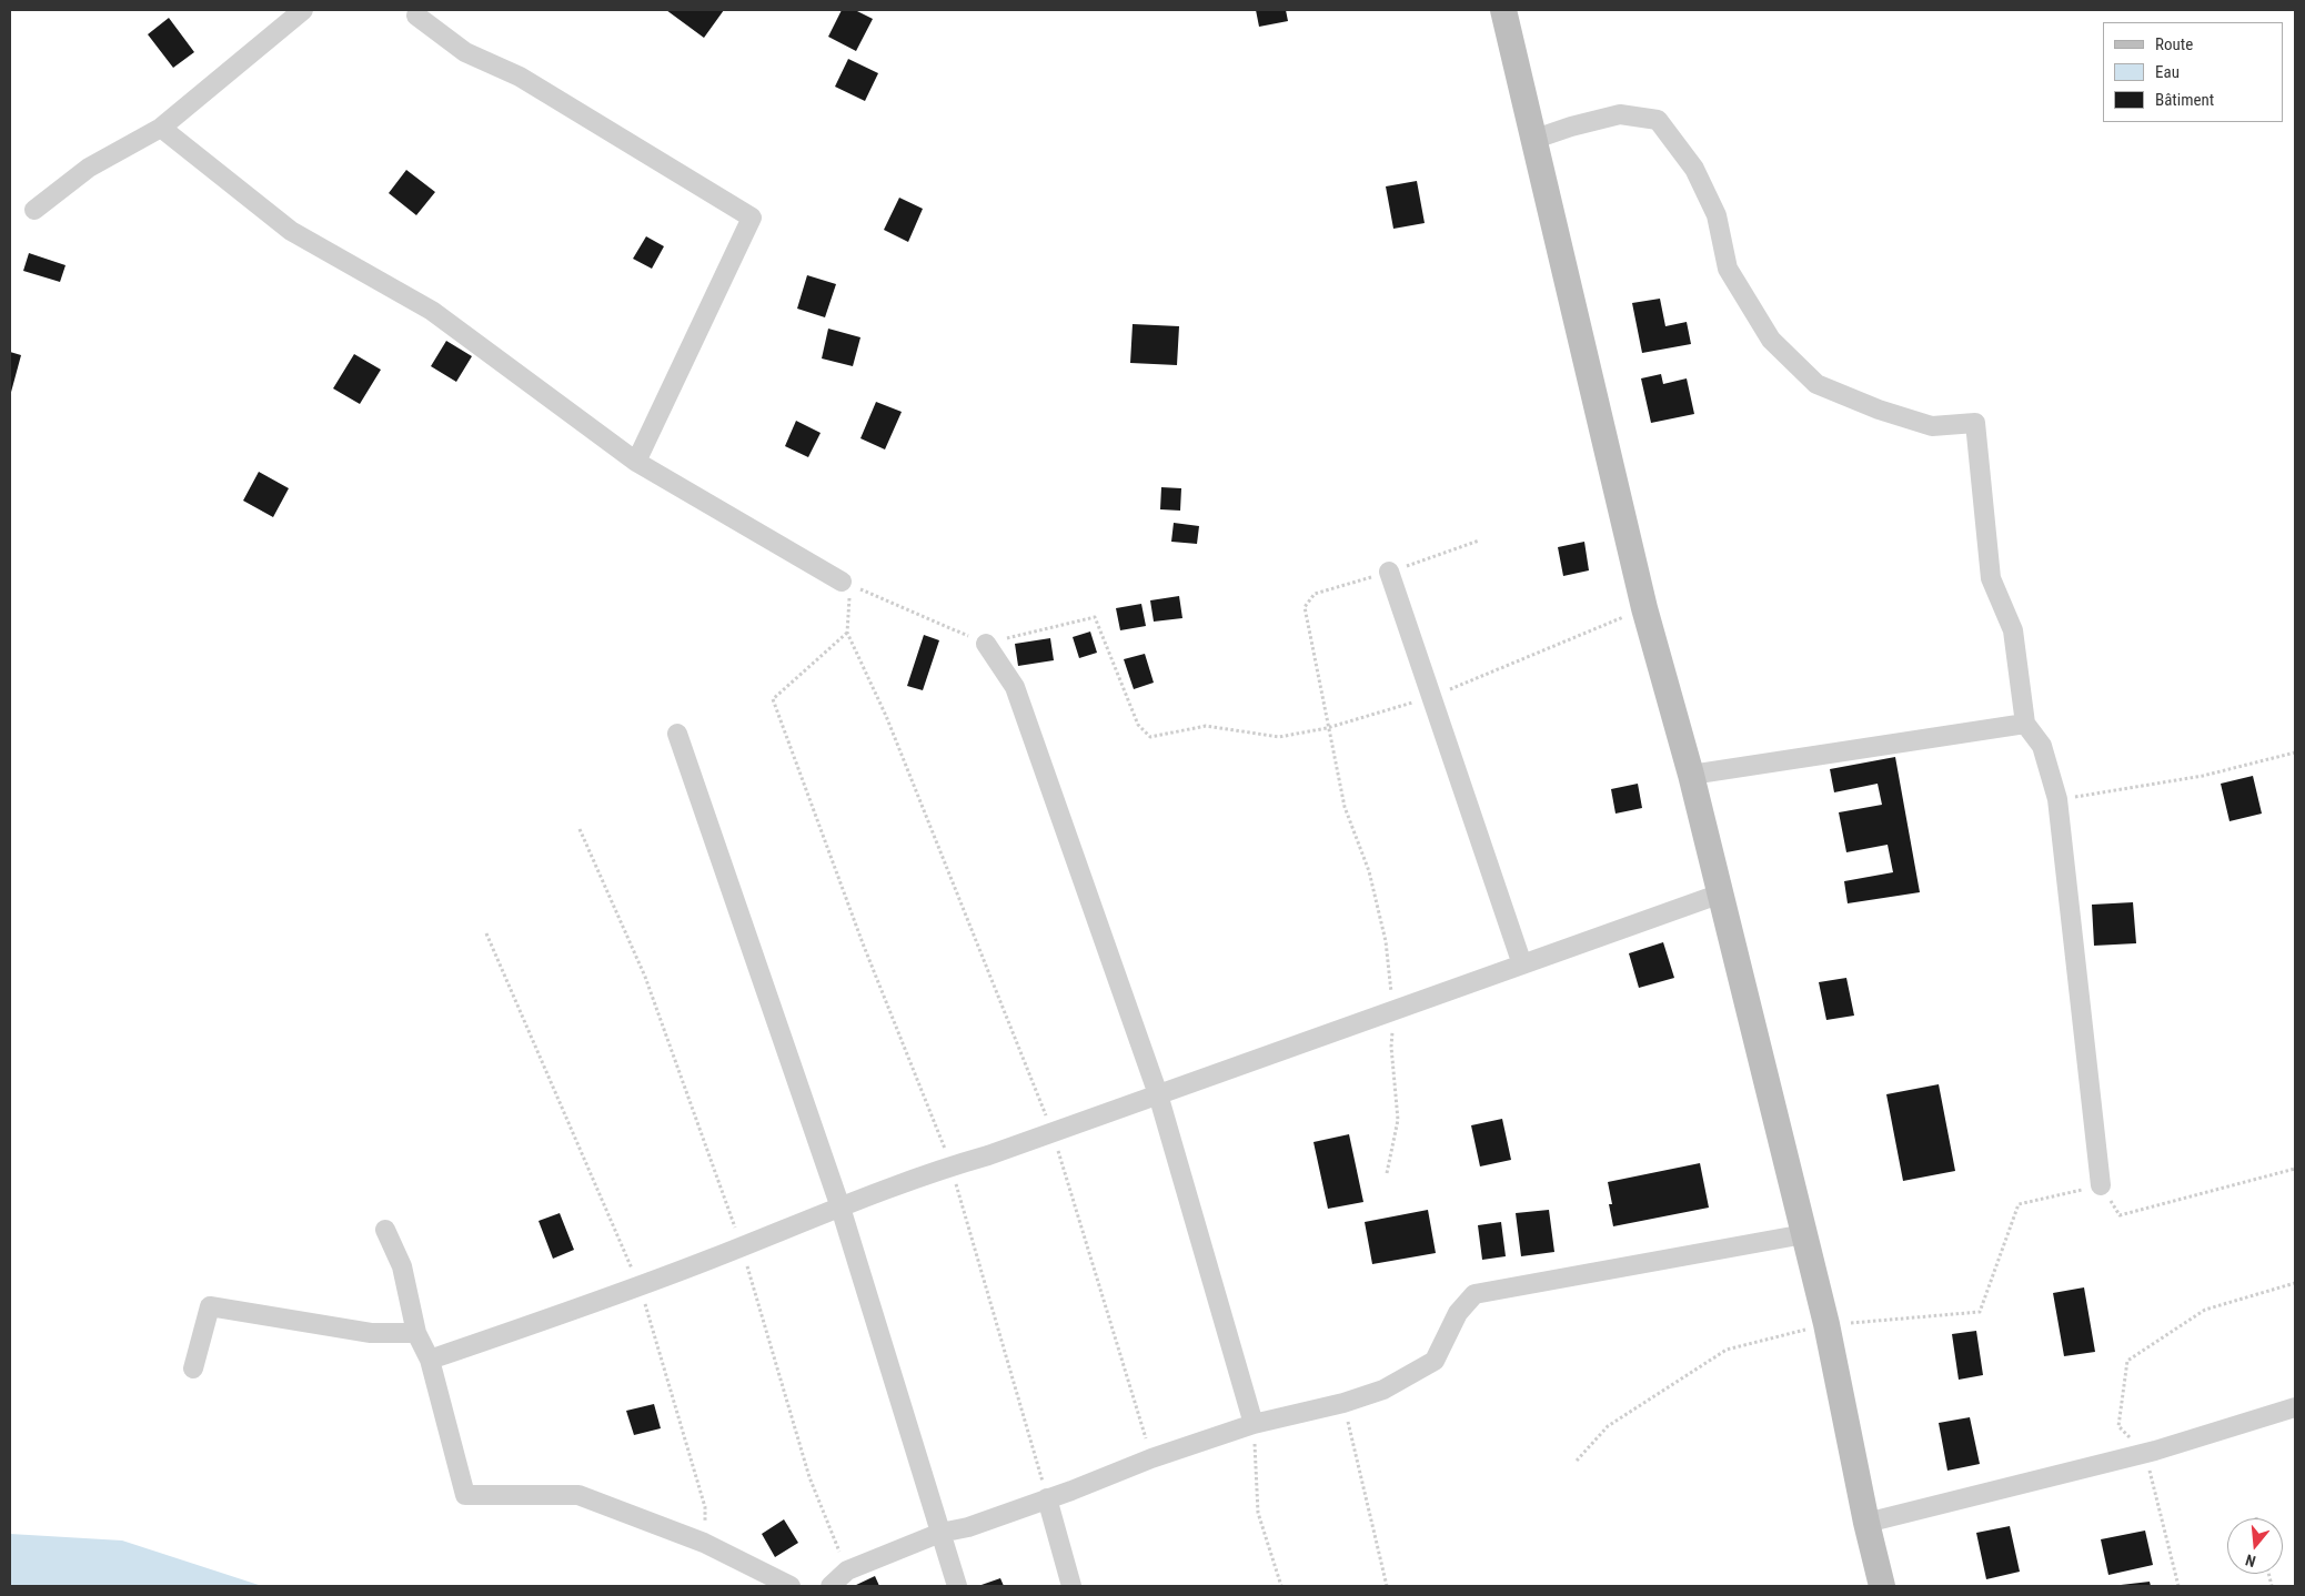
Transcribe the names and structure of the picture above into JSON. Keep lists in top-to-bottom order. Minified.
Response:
{"legend":["Route","Eau","Bâtiment"],"north":"bottom"}
